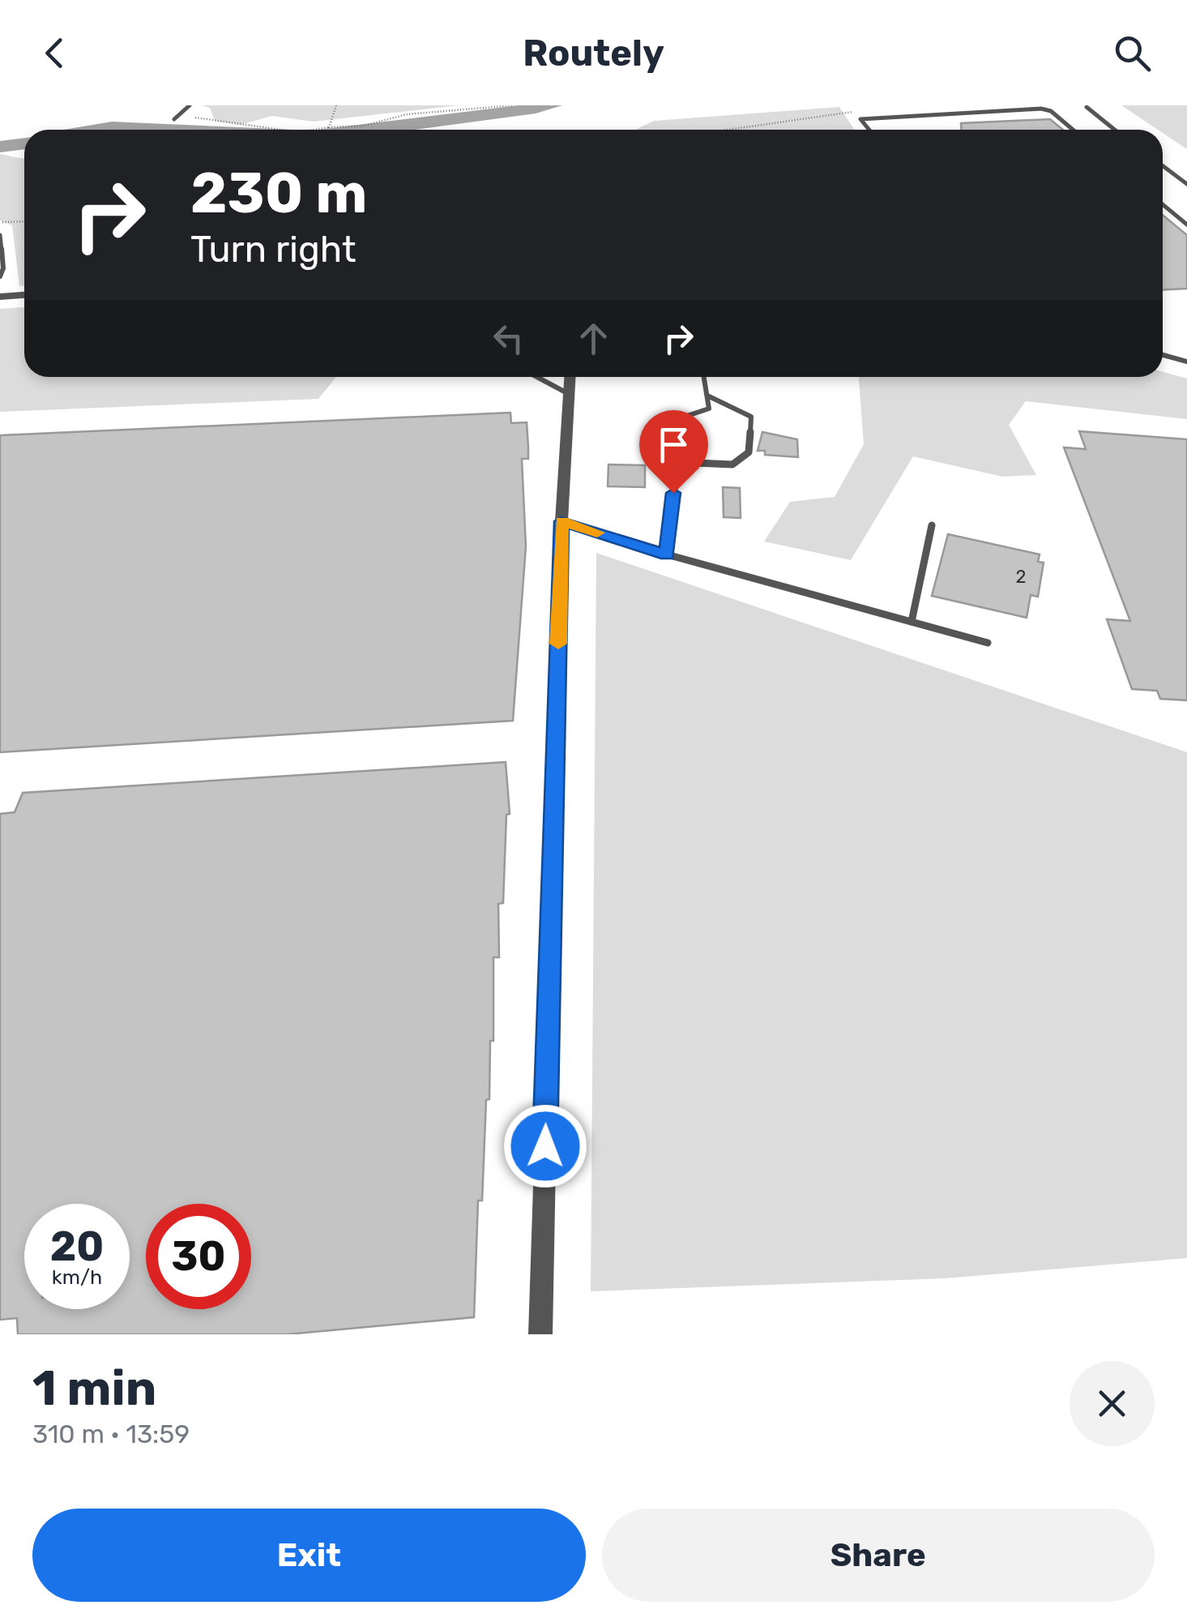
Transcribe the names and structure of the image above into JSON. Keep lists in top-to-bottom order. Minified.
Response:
{"house_numbers":["2"],"page":{"header":"Routely","turn":["230 m","Turn right"],"speed":"20 km/h","limit":"30","heading":["1 min","310 m · 13:59"],"buttons":["Exit","Share"]}}
